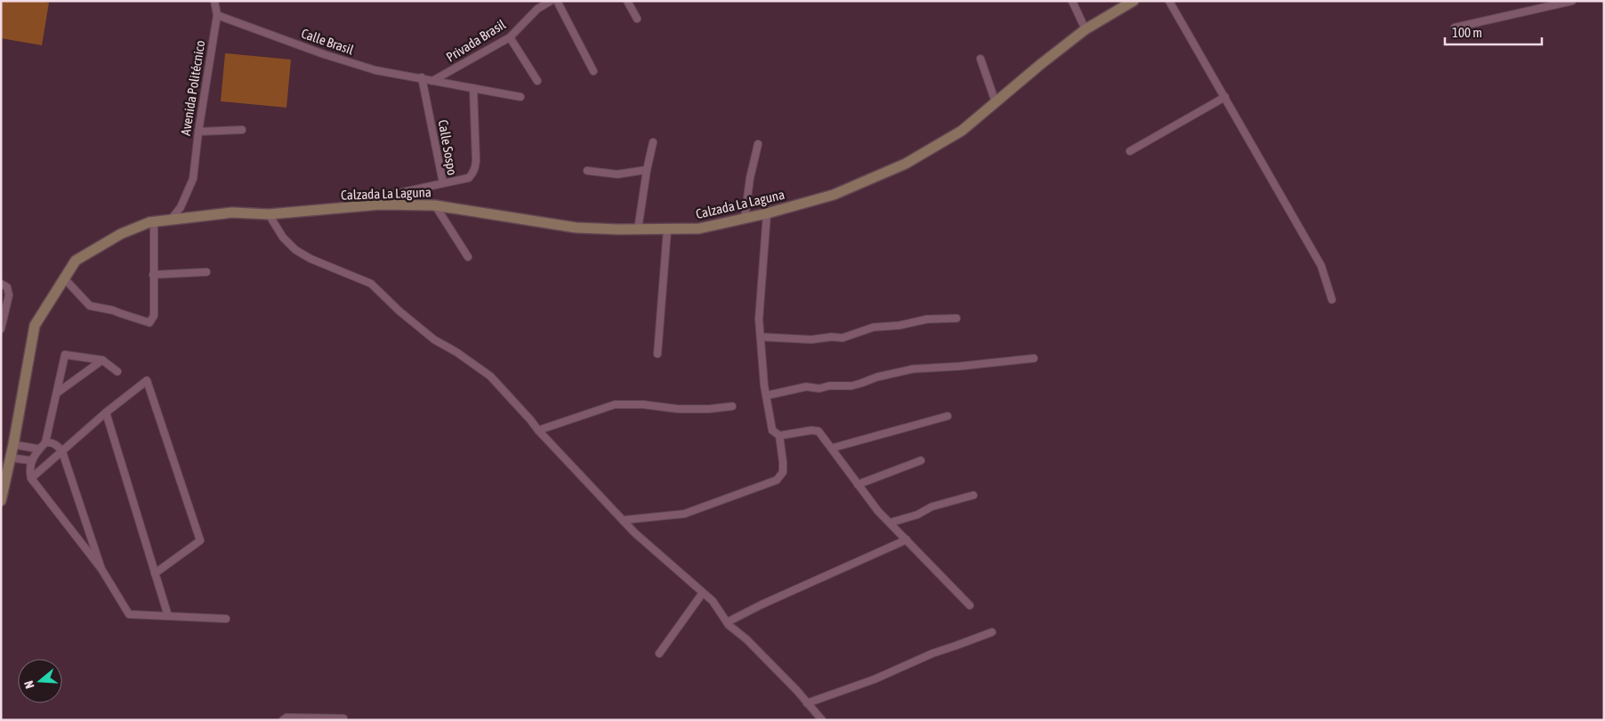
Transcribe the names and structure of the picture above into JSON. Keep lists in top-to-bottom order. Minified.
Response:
{"streets":{"street":["Privada Brasil","Calle Brasil","Avenida Politécnico","Calle Sospo","Calzada La Laguna"]},"crossings":[["Privada Brasil","Calle Brasil"],["Calle Brasil","Avenida Politécnico"],["Calle Brasil","Calle Sospo"],["Avenida Politécnico","Calzada La Laguna"],["Calle Sospo","Calzada La Laguna"]],"scale_bar":"100 m","north":"left"}
